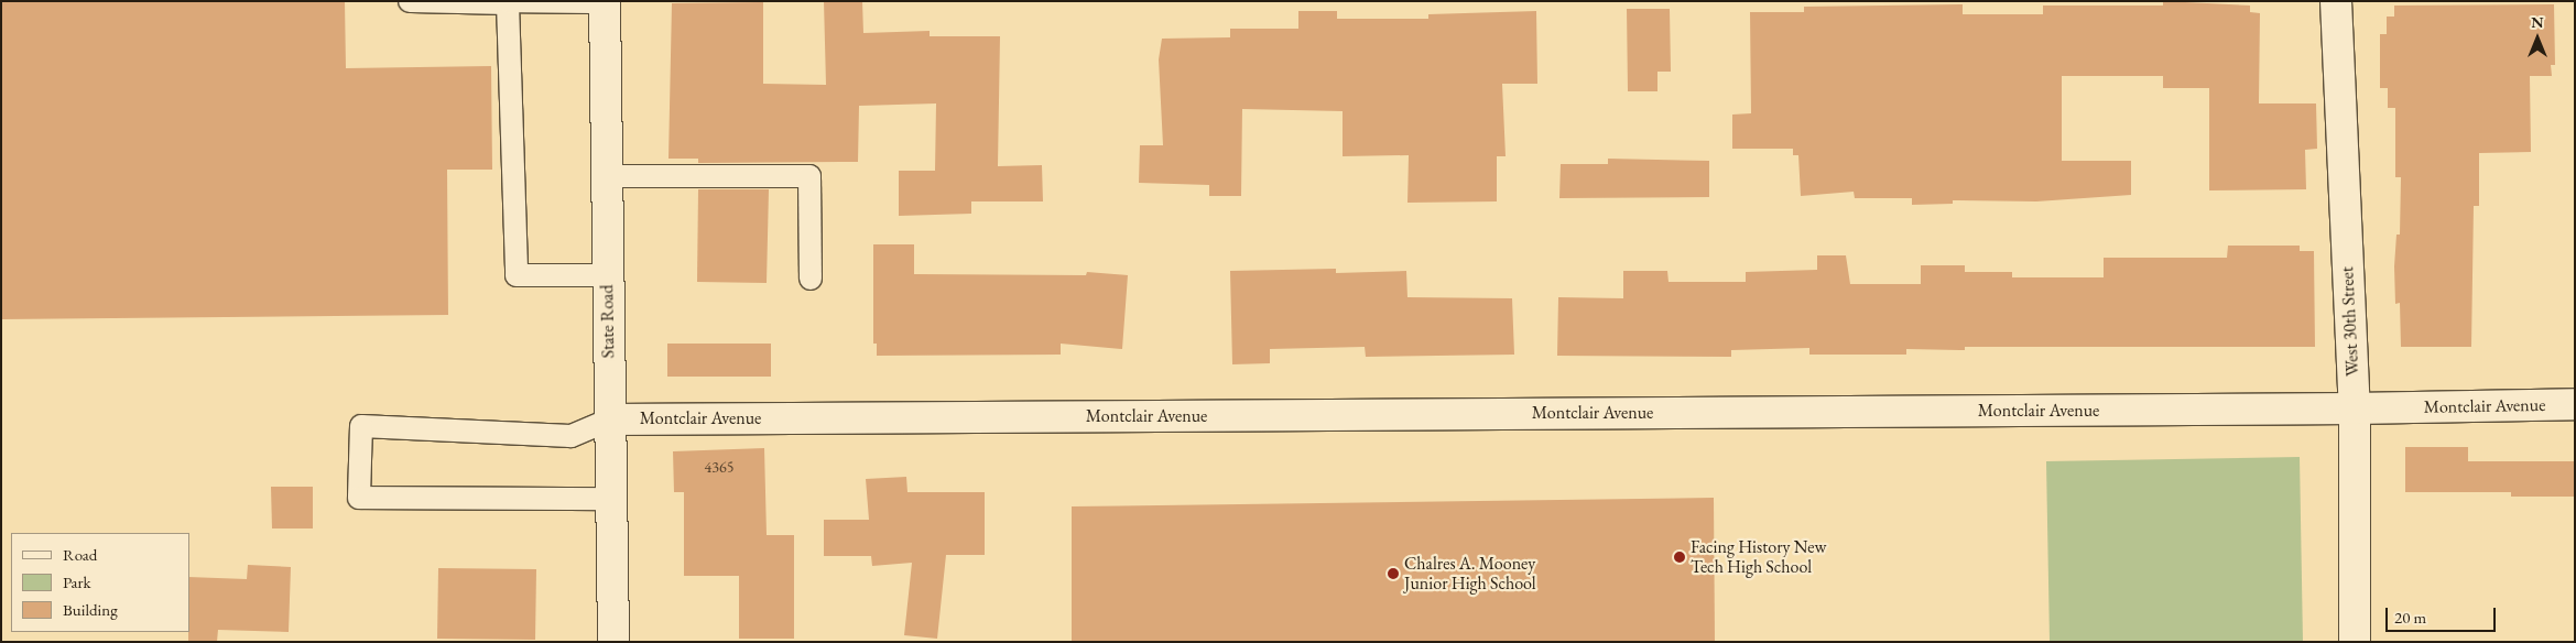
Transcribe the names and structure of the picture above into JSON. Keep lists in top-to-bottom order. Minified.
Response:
{"streets":{"street":["State Road","West 30th Street","Montclair Avenue"]},"crossings":[["State Road","Montclair Avenue"],["West 30th Street","Montclair Avenue"]],"places":["Facing History New Tech High School","Chalres A. Mooney Junior High School"],"house_numbers":["4365"],"legend":["Road","Park","Building"],"scale_bar":"20 m","north":"top"}
